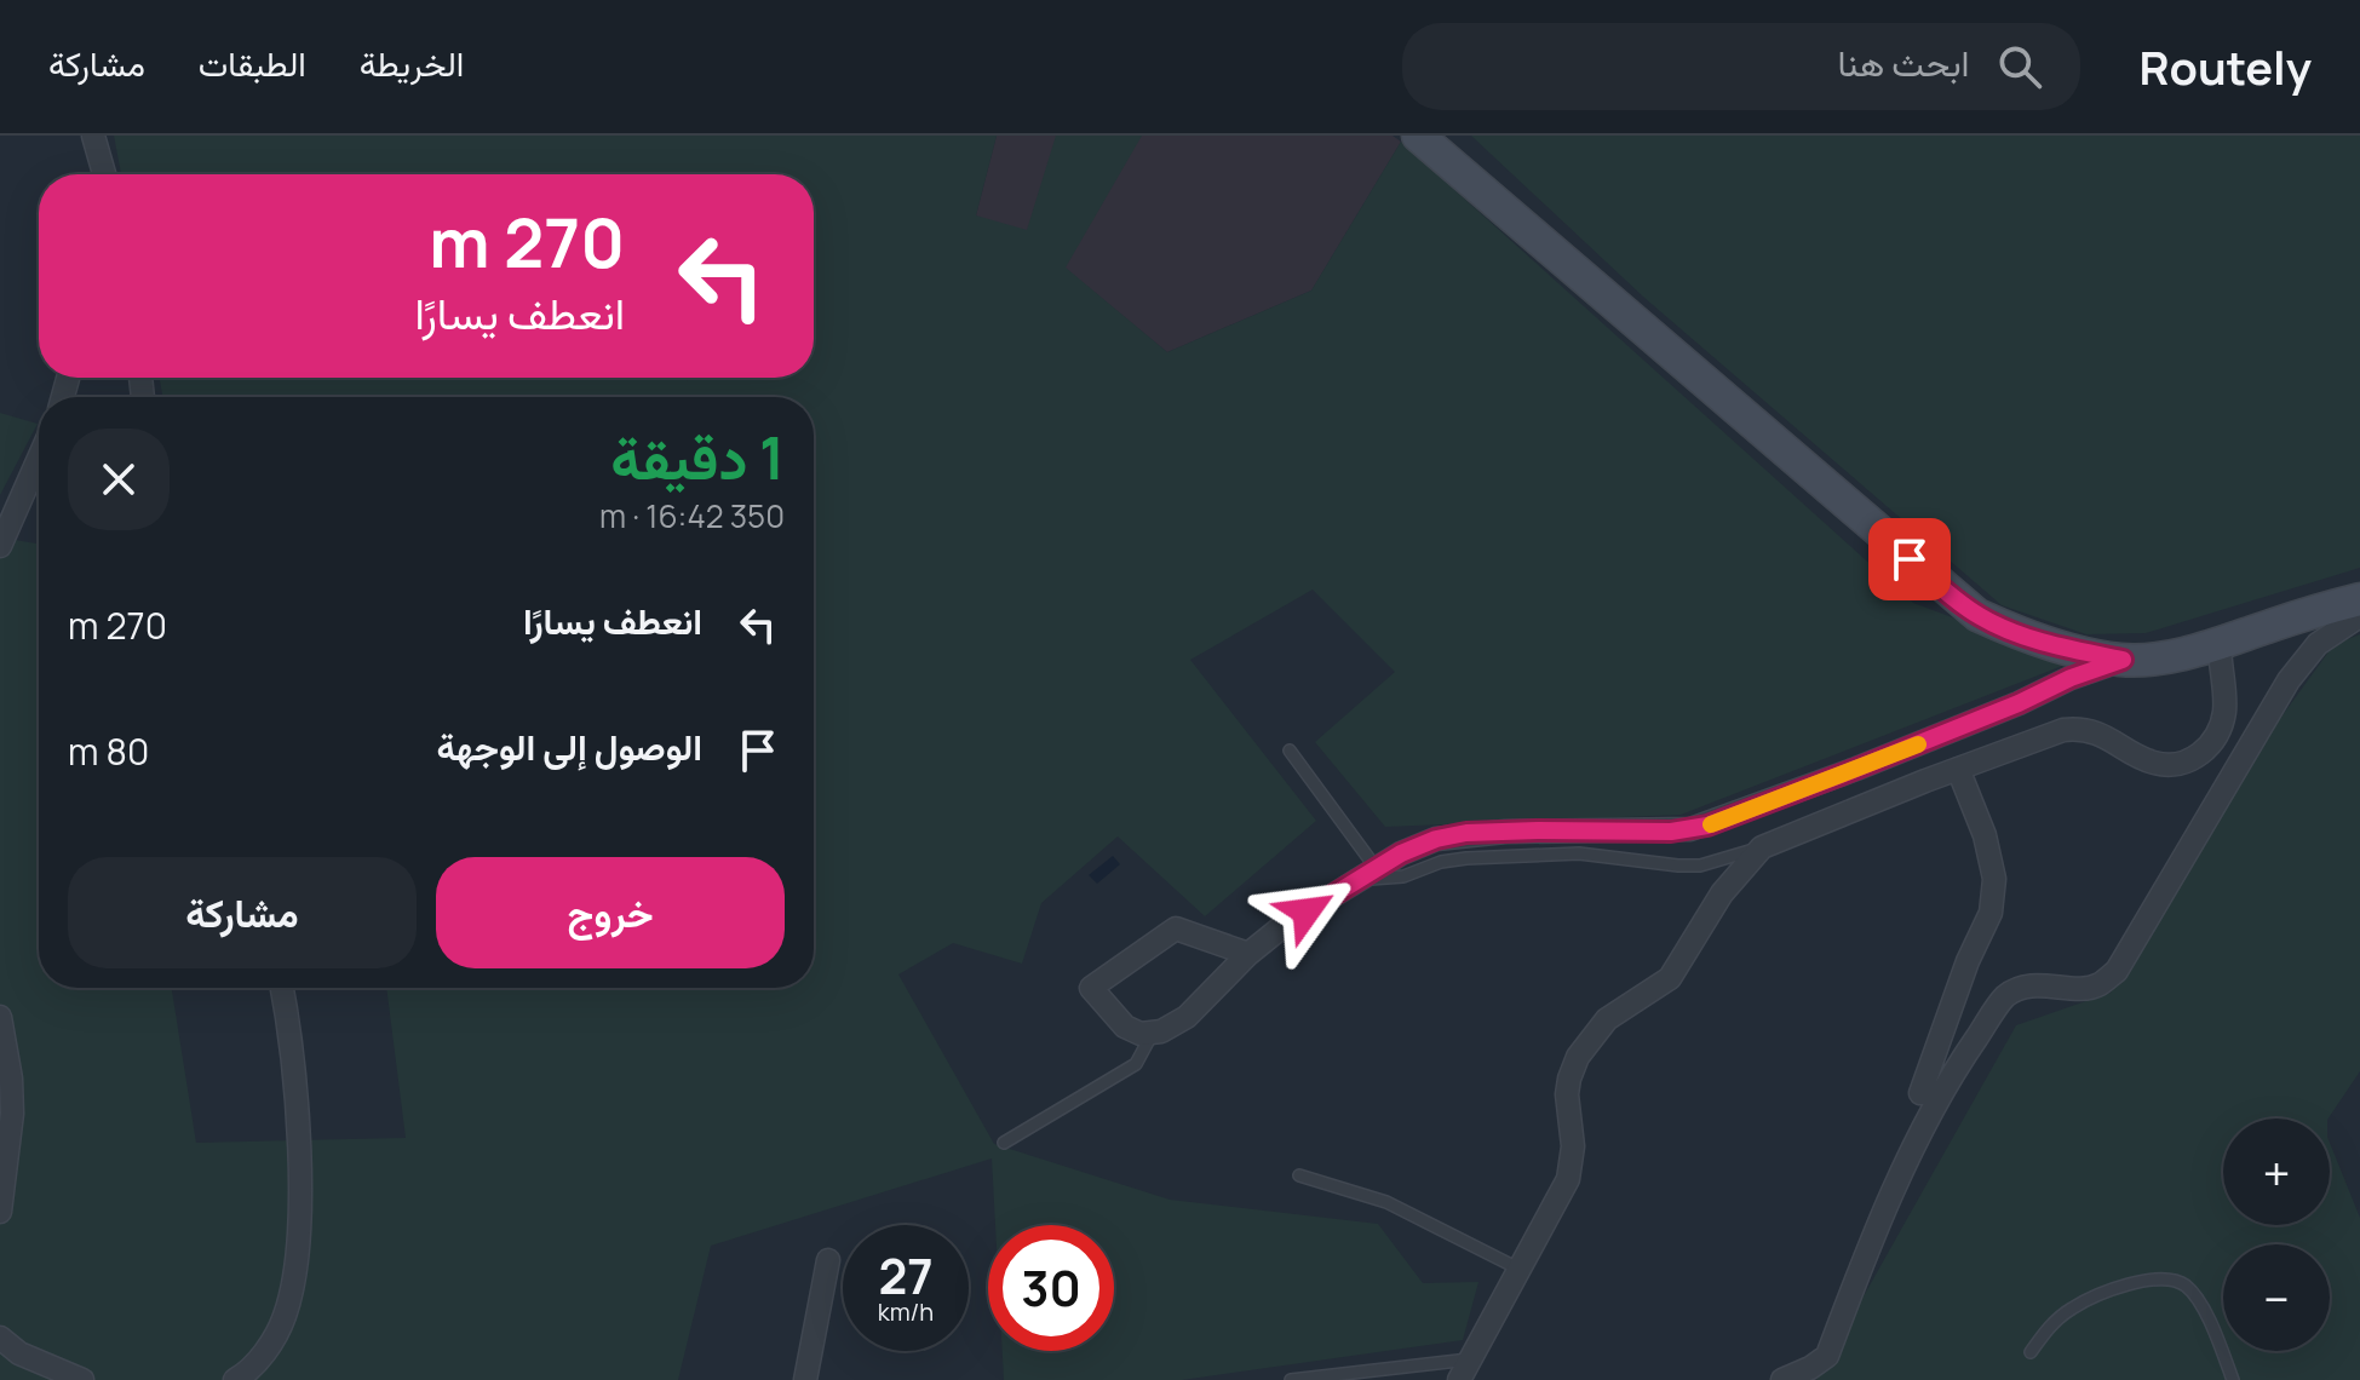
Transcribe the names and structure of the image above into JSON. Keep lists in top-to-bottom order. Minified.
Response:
{"page":{"header":"Routely","search":"ابحث هنا","nav":["الخريطة","الطبقات","مشاركة"],"turn":["270 m","انعطف يسارًا"],"heading":["1 دقيقة","350 m · 16:42"],"list":[{"name":"انعطف يسارًا","value":"270 m"},{"name":"الوصول إلى الوجهة","value":"80 m"}],"buttons":["خروج","مشاركة"],"map_buttons":["+","−"],"speed":"27 km/h","limit":"30"}}
